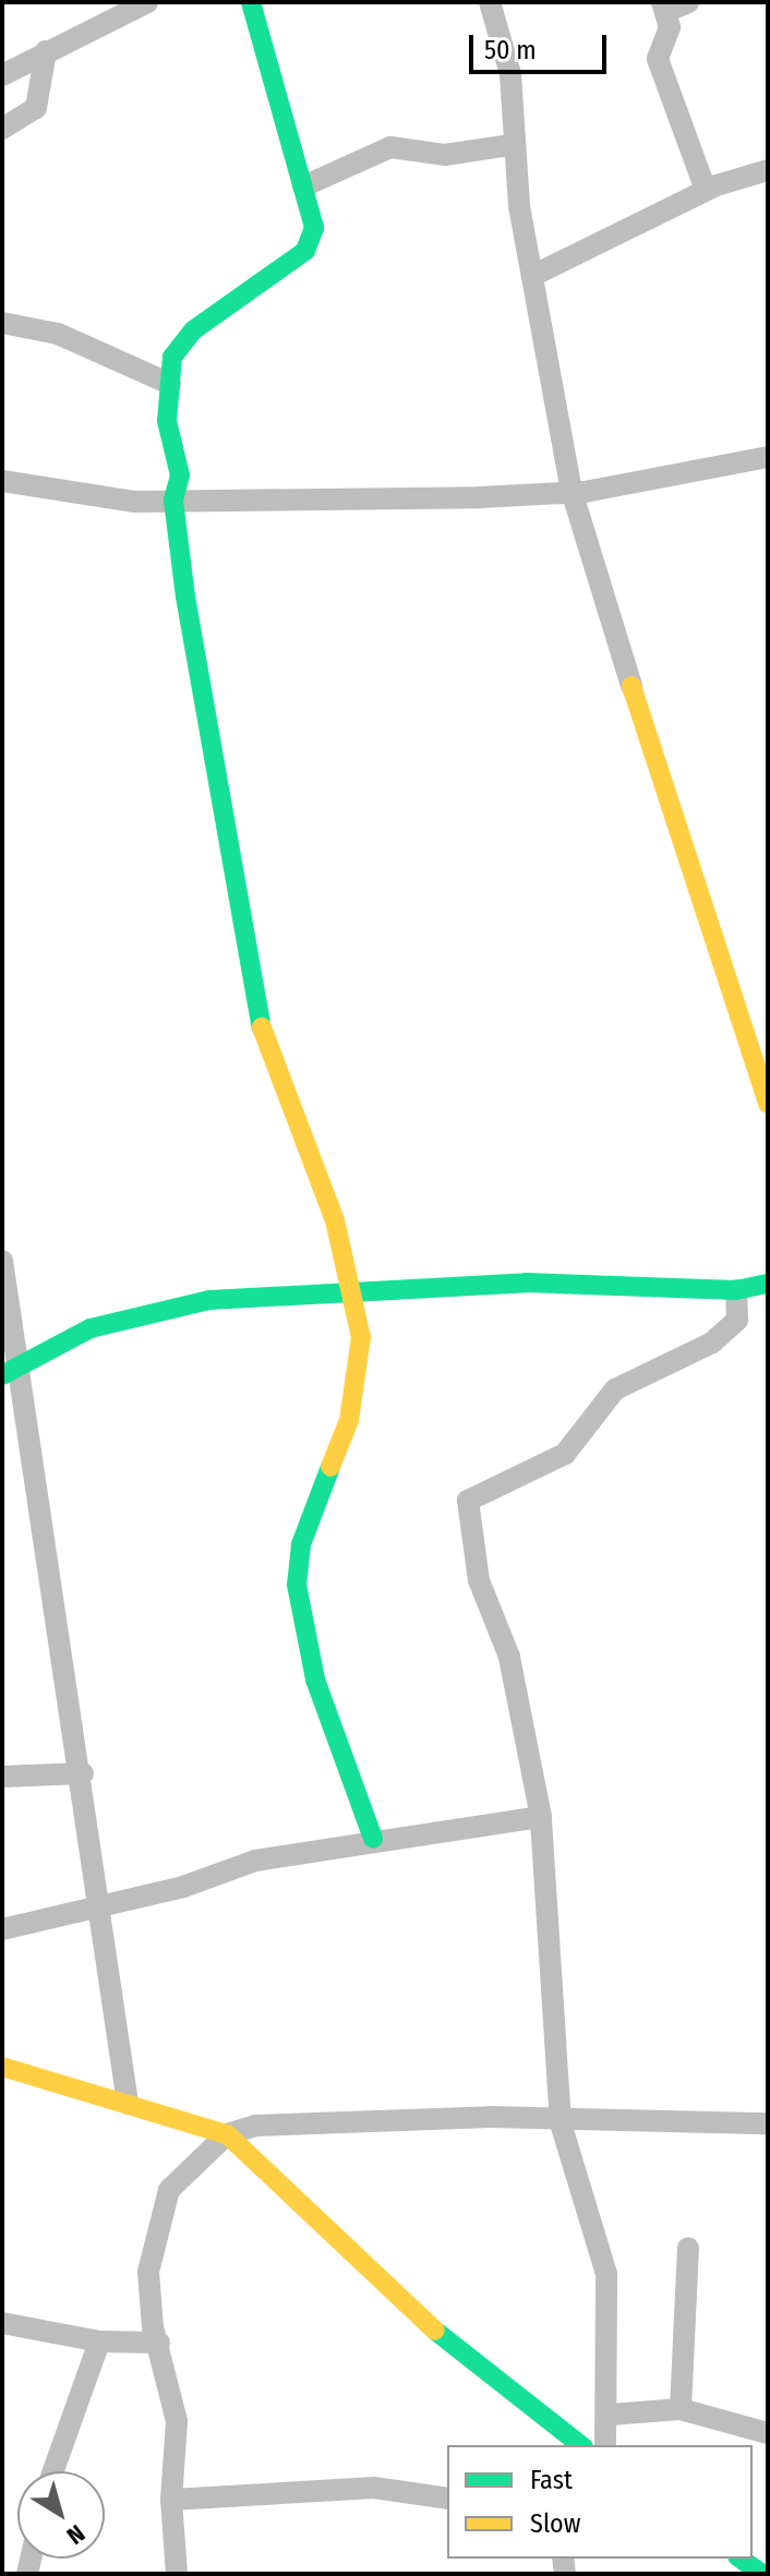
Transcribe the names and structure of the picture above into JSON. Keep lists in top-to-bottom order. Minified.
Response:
{"legend":["Fast","Slow"],"scale_bar":"50 m","north":"bottom right"}
